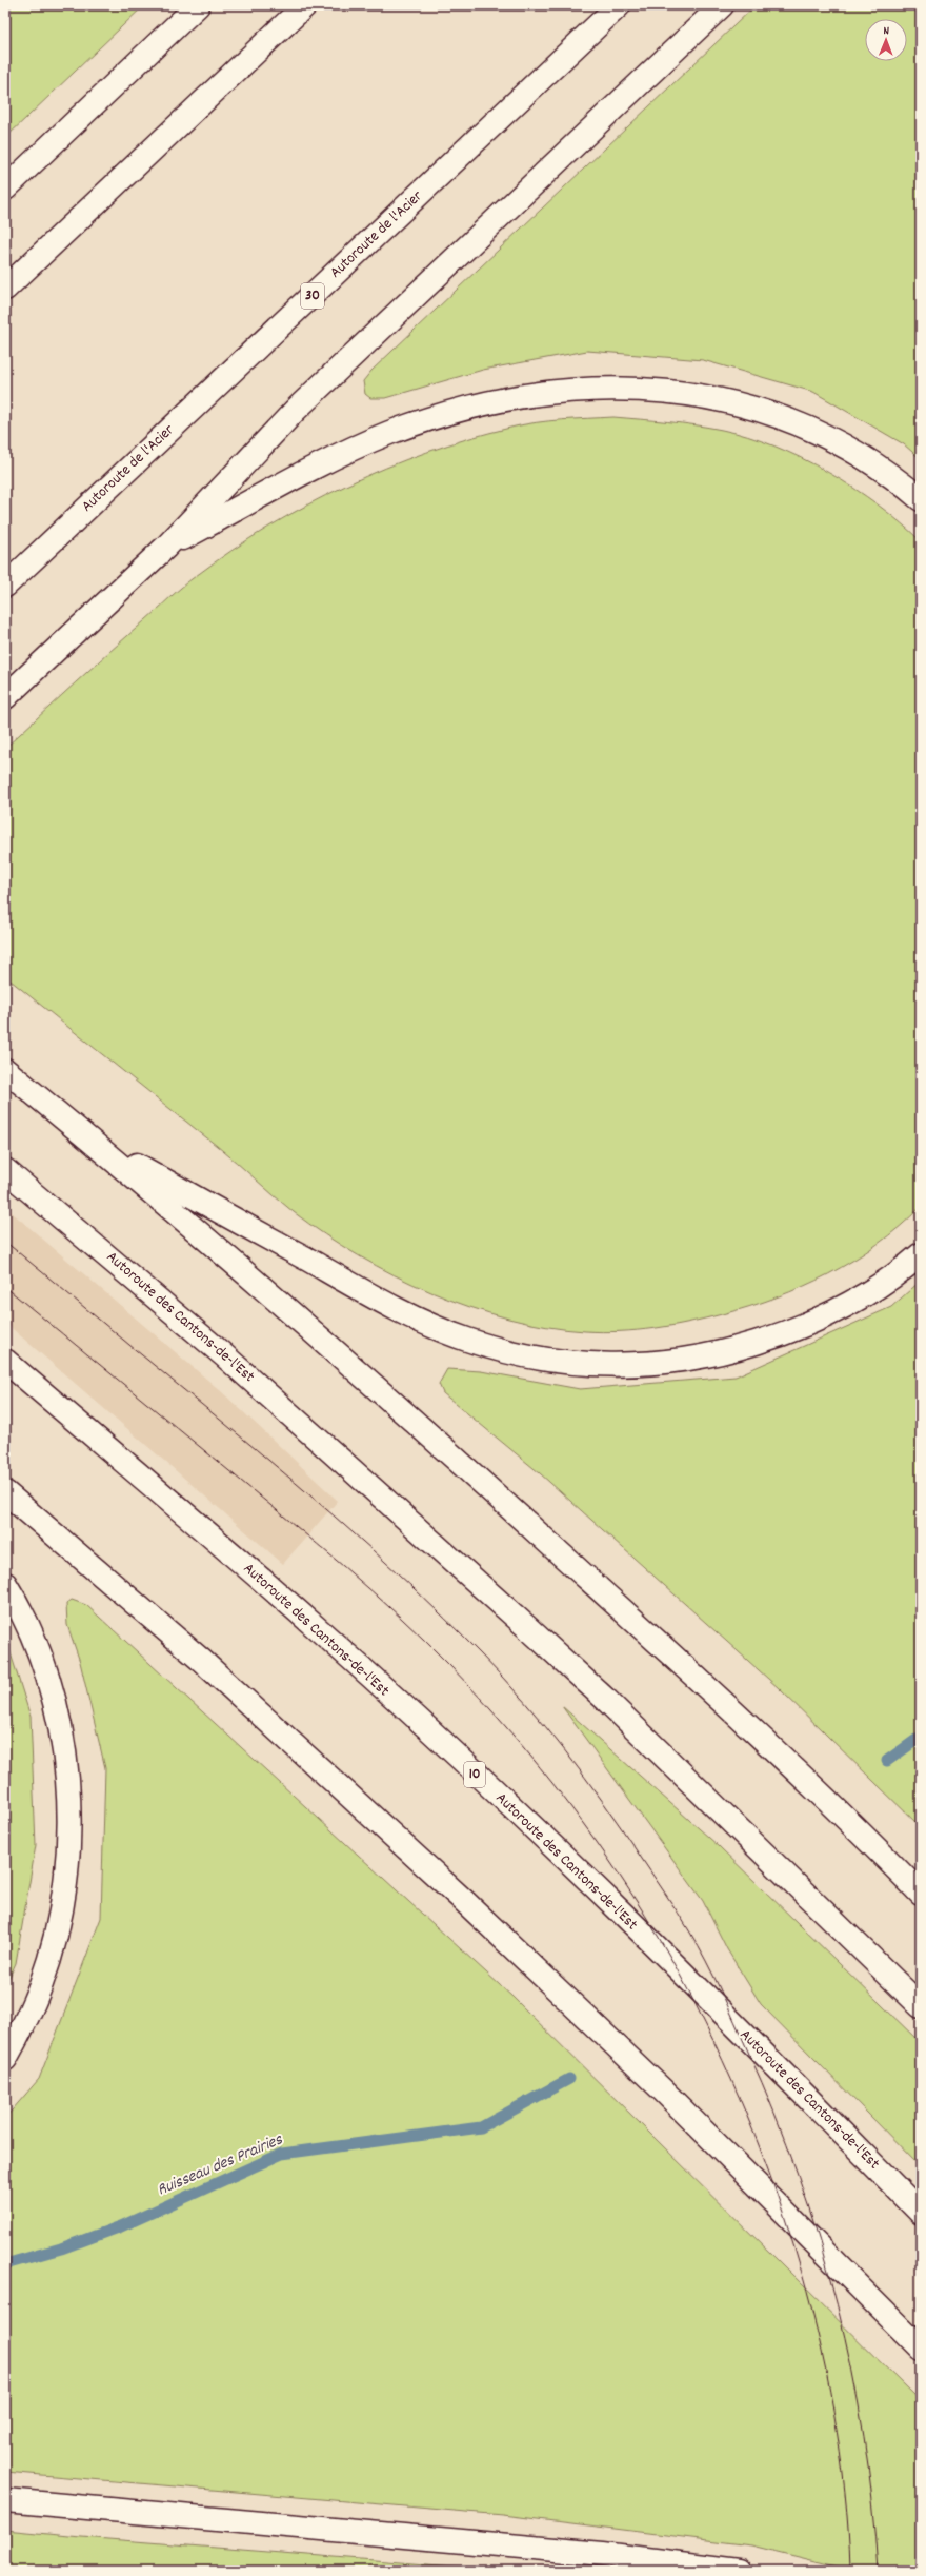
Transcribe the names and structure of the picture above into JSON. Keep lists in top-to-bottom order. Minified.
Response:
{"streets":{"highway":["Autoroute de l'Acier","30","Autoroute des Cantons-de-l'Est","10"]},"water":["Ruisseau des Prairies"],"north":"top"}
